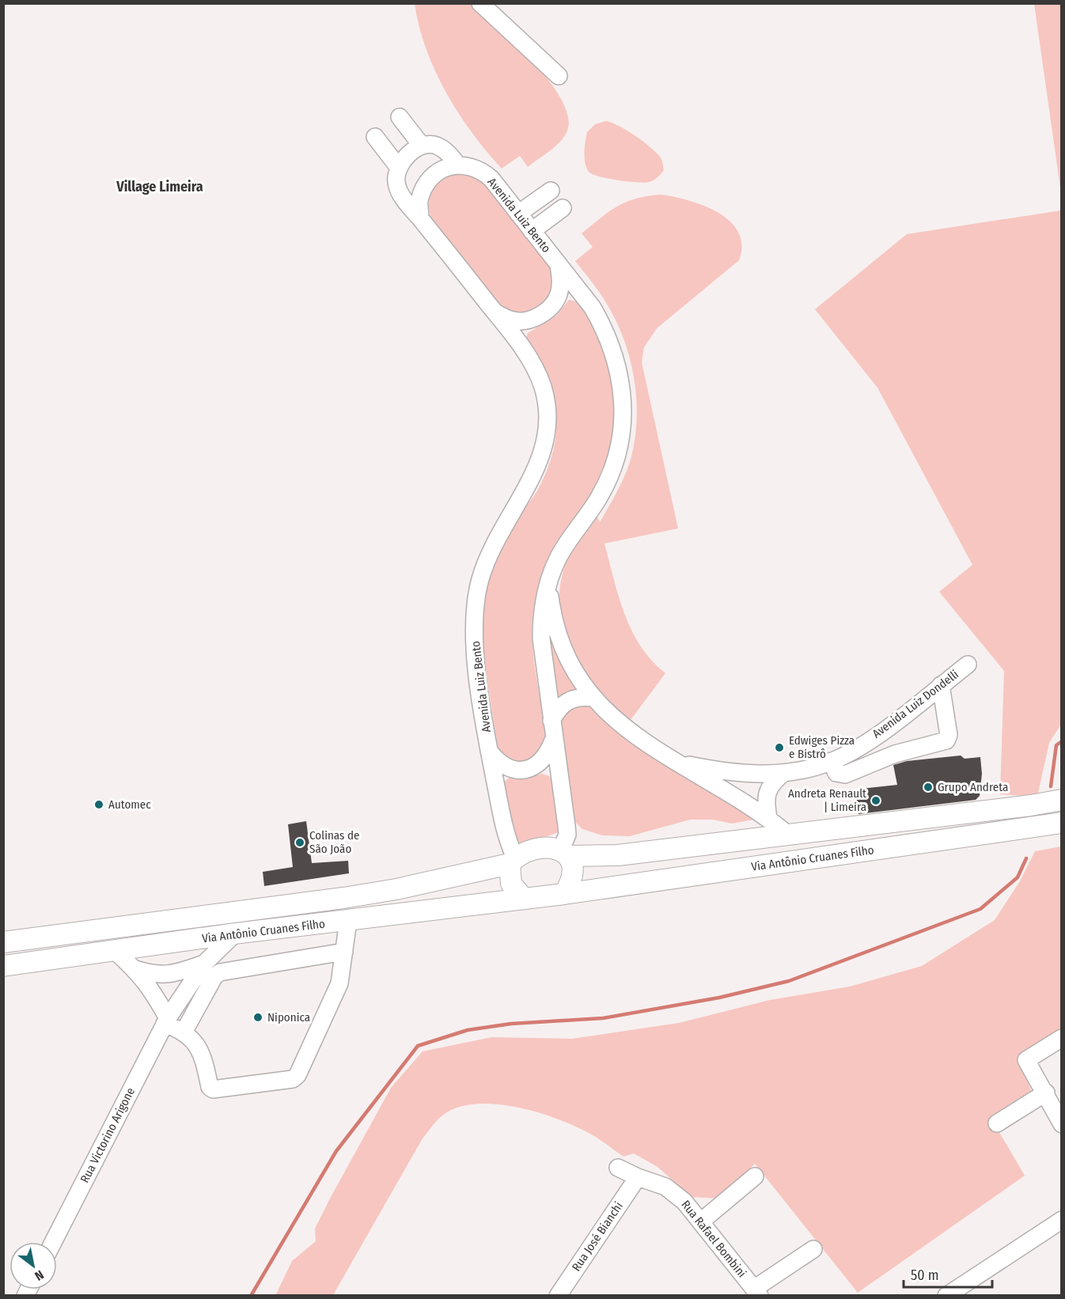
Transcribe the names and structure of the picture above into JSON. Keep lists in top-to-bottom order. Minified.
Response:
{"streets":{"main road":["Via Antônio Cruanes Filho"],"street":["Avenida Luiz Bento","Avenida Luiz Dondelli","Rua Victorino Arigone","Rua José Bianchi","Rua Rafael Bombini"]},"crossings":[["Avenida Luiz Bento","Avenida Luiz Dondelli"],["Avenida Luiz Bento","Via Antônio Cruanes Filho"],["Via Antônio Cruanes Filho","Rua Victorino Arigone"],["Rua José Bianchi","Rua Rafael Bombini"]],"districts":["Village Limeira"],"places":["Edwiges Pizza e Bistrô","Grupo Andreta","Andreta Renault | Limeira","Automec","Colinas de São João","Niponica"],"scale_bar":"50 m","north":"bottom right"}
